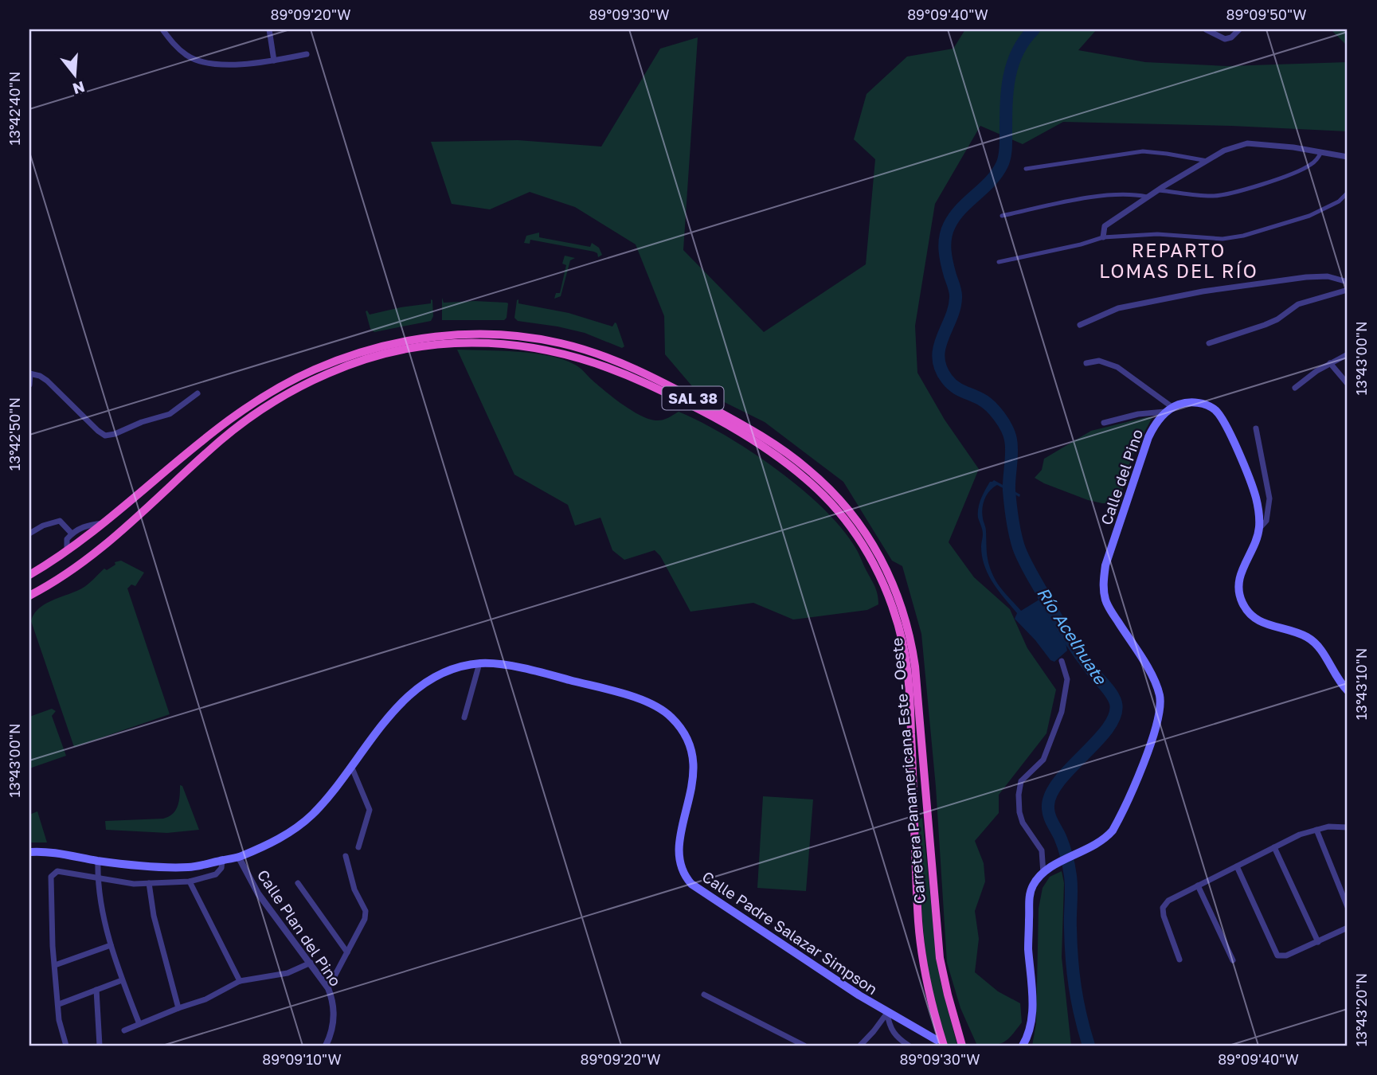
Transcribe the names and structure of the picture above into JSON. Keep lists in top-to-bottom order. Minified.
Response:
{"streets":{"highway":["SAL 38","Carretera Panamericana Este - Oeste"],"main road":["Calle del Pino","Calle Padre Salazar Simpson"],"street":["Calle Plan del Pino"]},"crossings":[["Carretera Panamericana Este - Oeste","Calle Padre Salazar Simpson"],["Calle Plan del Pino","Calle Padre Salazar Simpson"]],"districts":["REPARTO LOMAS DEL RÍO"],"water":["Río Acelhuate"],"north":"bottom","coordinates":["89°09'20\"W","89°09'30\"W","89°09'40\"W","89°09'50\"W","13°42'40\"N","13°43'00\"N","13°42'50\"N","13°43'10\"N","13°43'20\"N","89°09'10\"W"]}
